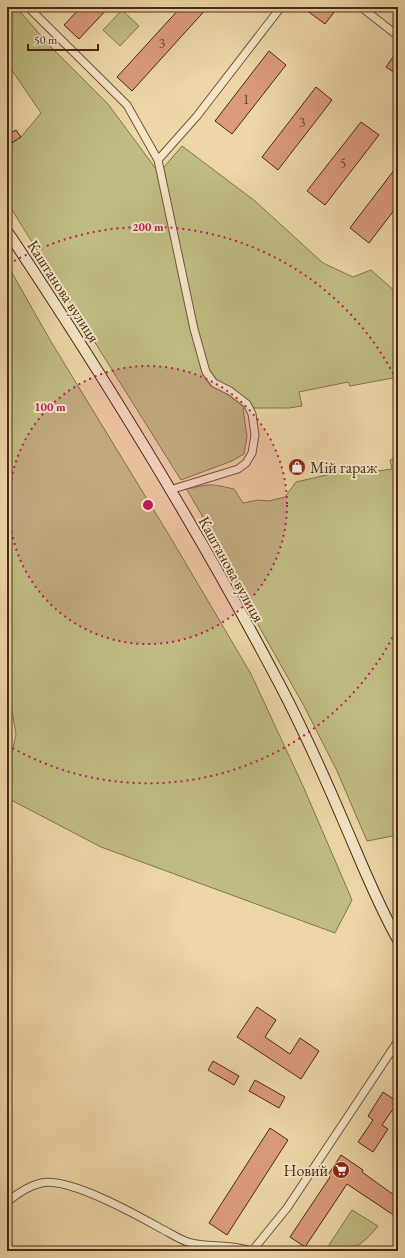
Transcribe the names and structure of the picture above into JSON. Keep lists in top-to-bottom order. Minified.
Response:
{"streets":{"main road":["Каштанова вулиця"]},"places":{"shop":["Мій гараж"],"supermarket":["Новий"]},"house_numbers":["3","1","3","5"],"scale_bar":"50 m","rings":["200 m","100 m"]}
